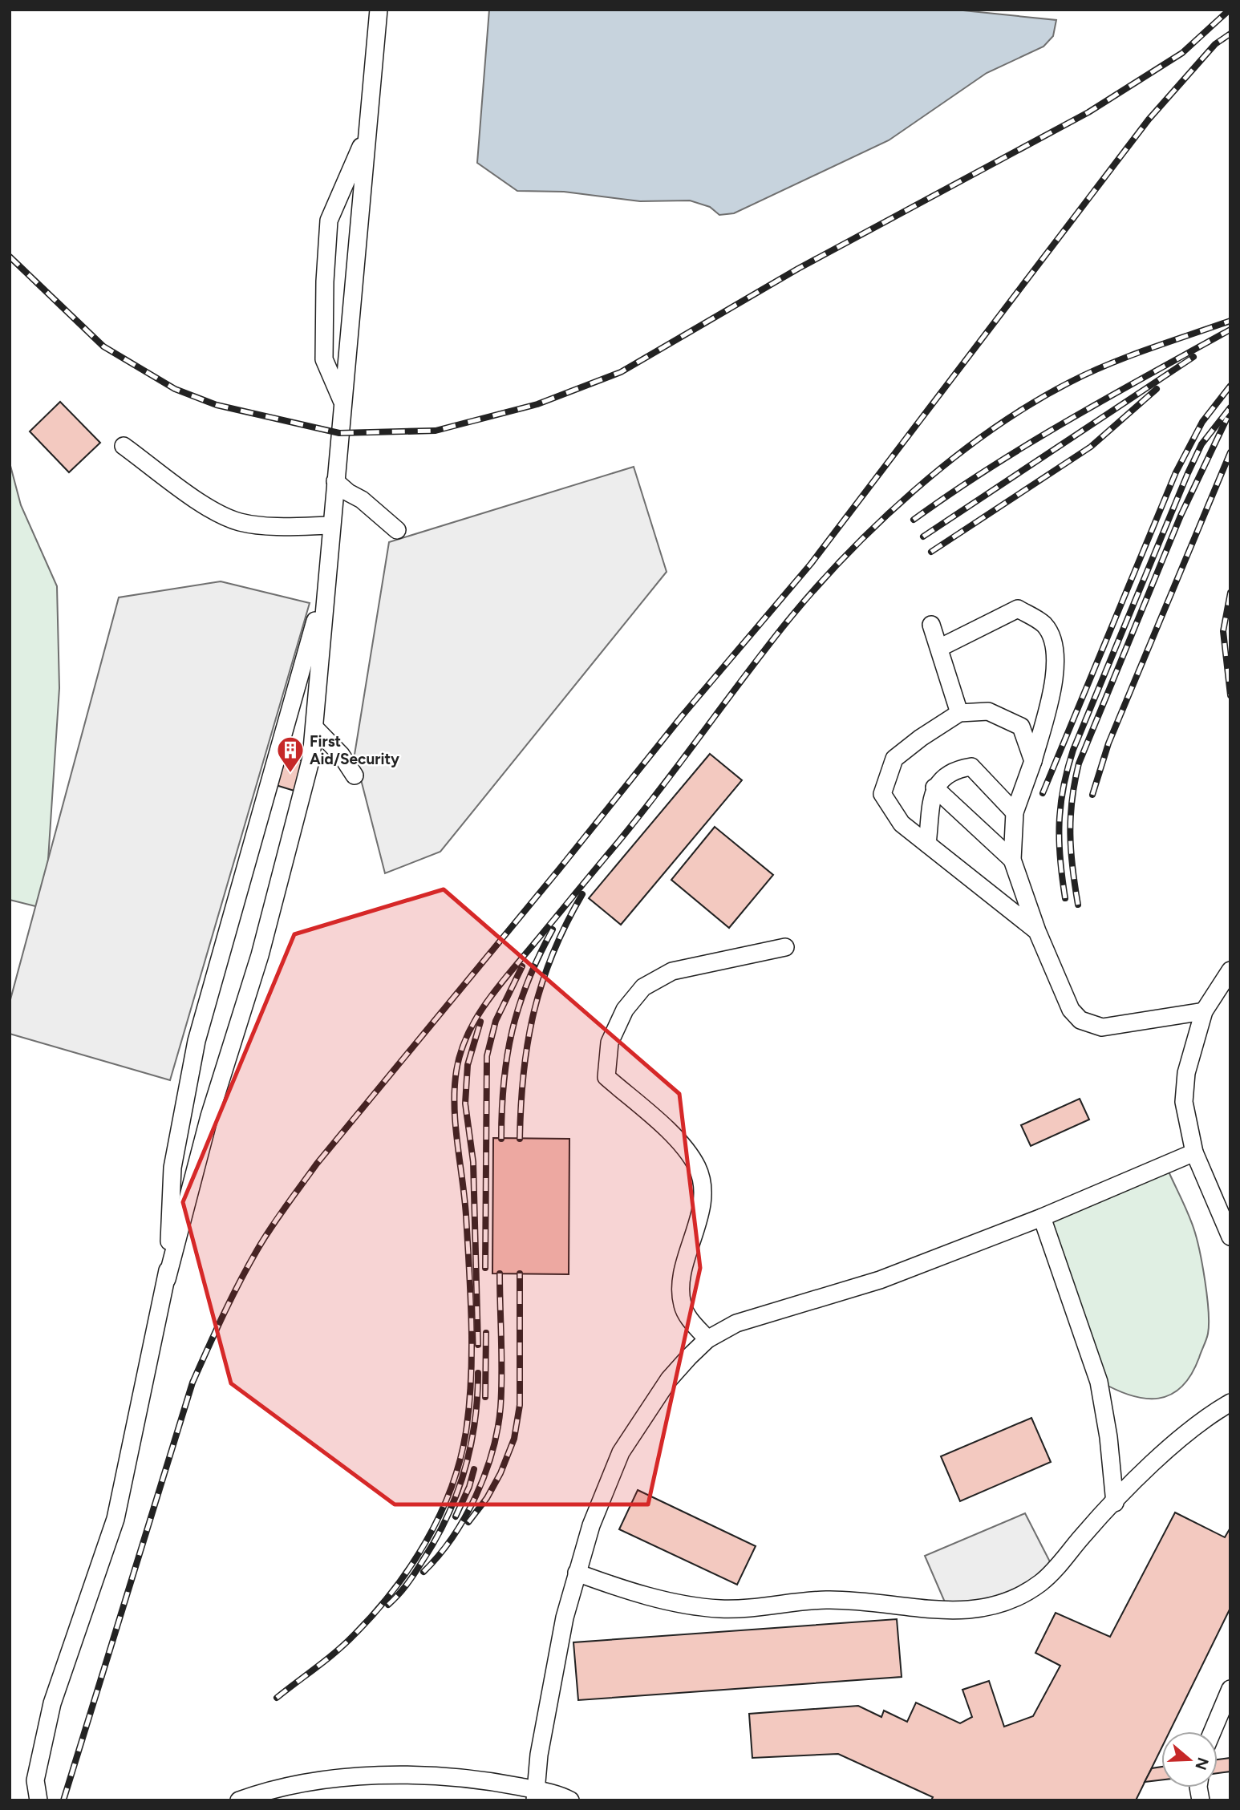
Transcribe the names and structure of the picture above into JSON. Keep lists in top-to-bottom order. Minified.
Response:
{"places":{"building":["First Aid/Security"]},"north":"right"}
